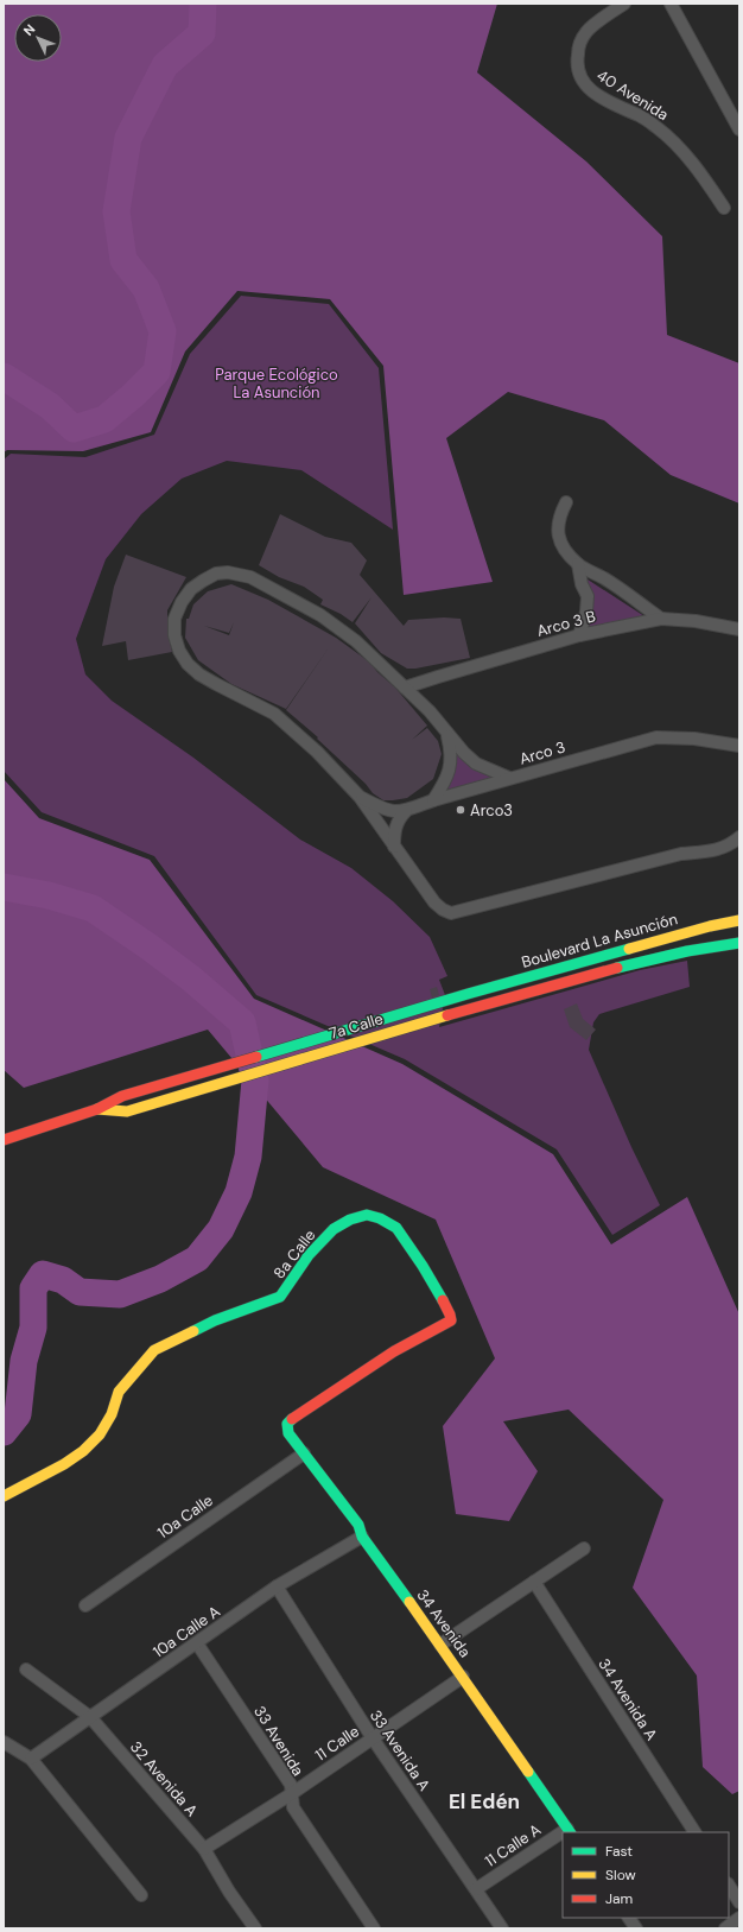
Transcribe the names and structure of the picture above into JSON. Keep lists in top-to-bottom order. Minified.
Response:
{"streets":{"main road":["Boulevard La Asunción","7a Calle","8a Calle","34 Avenida"],"street":["40 Avenida","Arco 3 B","Arco 3","10a Calle","10a Calle A","34 Avenida A","33 Avenida","11 Calle","33 Avenida A","32 Avenida A","11 Calle A"]},"crossings":[["Boulevard La Asunción","7a Calle"],["8a Calle","34 Avenida"],["10a Calle","34 Avenida"],["34 Avenida","10a Calle A"],["34 Avenida","11 Calle"],["10a Calle A","33 Avenida"],["10a Calle A","33 Avenida A"],["10a Calle A","32 Avenida A"],["33 Avenida","11 Calle"],["11 Calle","33 Avenida A"],["11 Calle","32 Avenida A"],["33 Avenida A","11 Calle A"]],"districts":["El Edén"],"parks":["Parque Ecológico La Asunción"],"places":["Arco3"],"legend":["Fast","Slow","Jam"],"north":"top left"}
